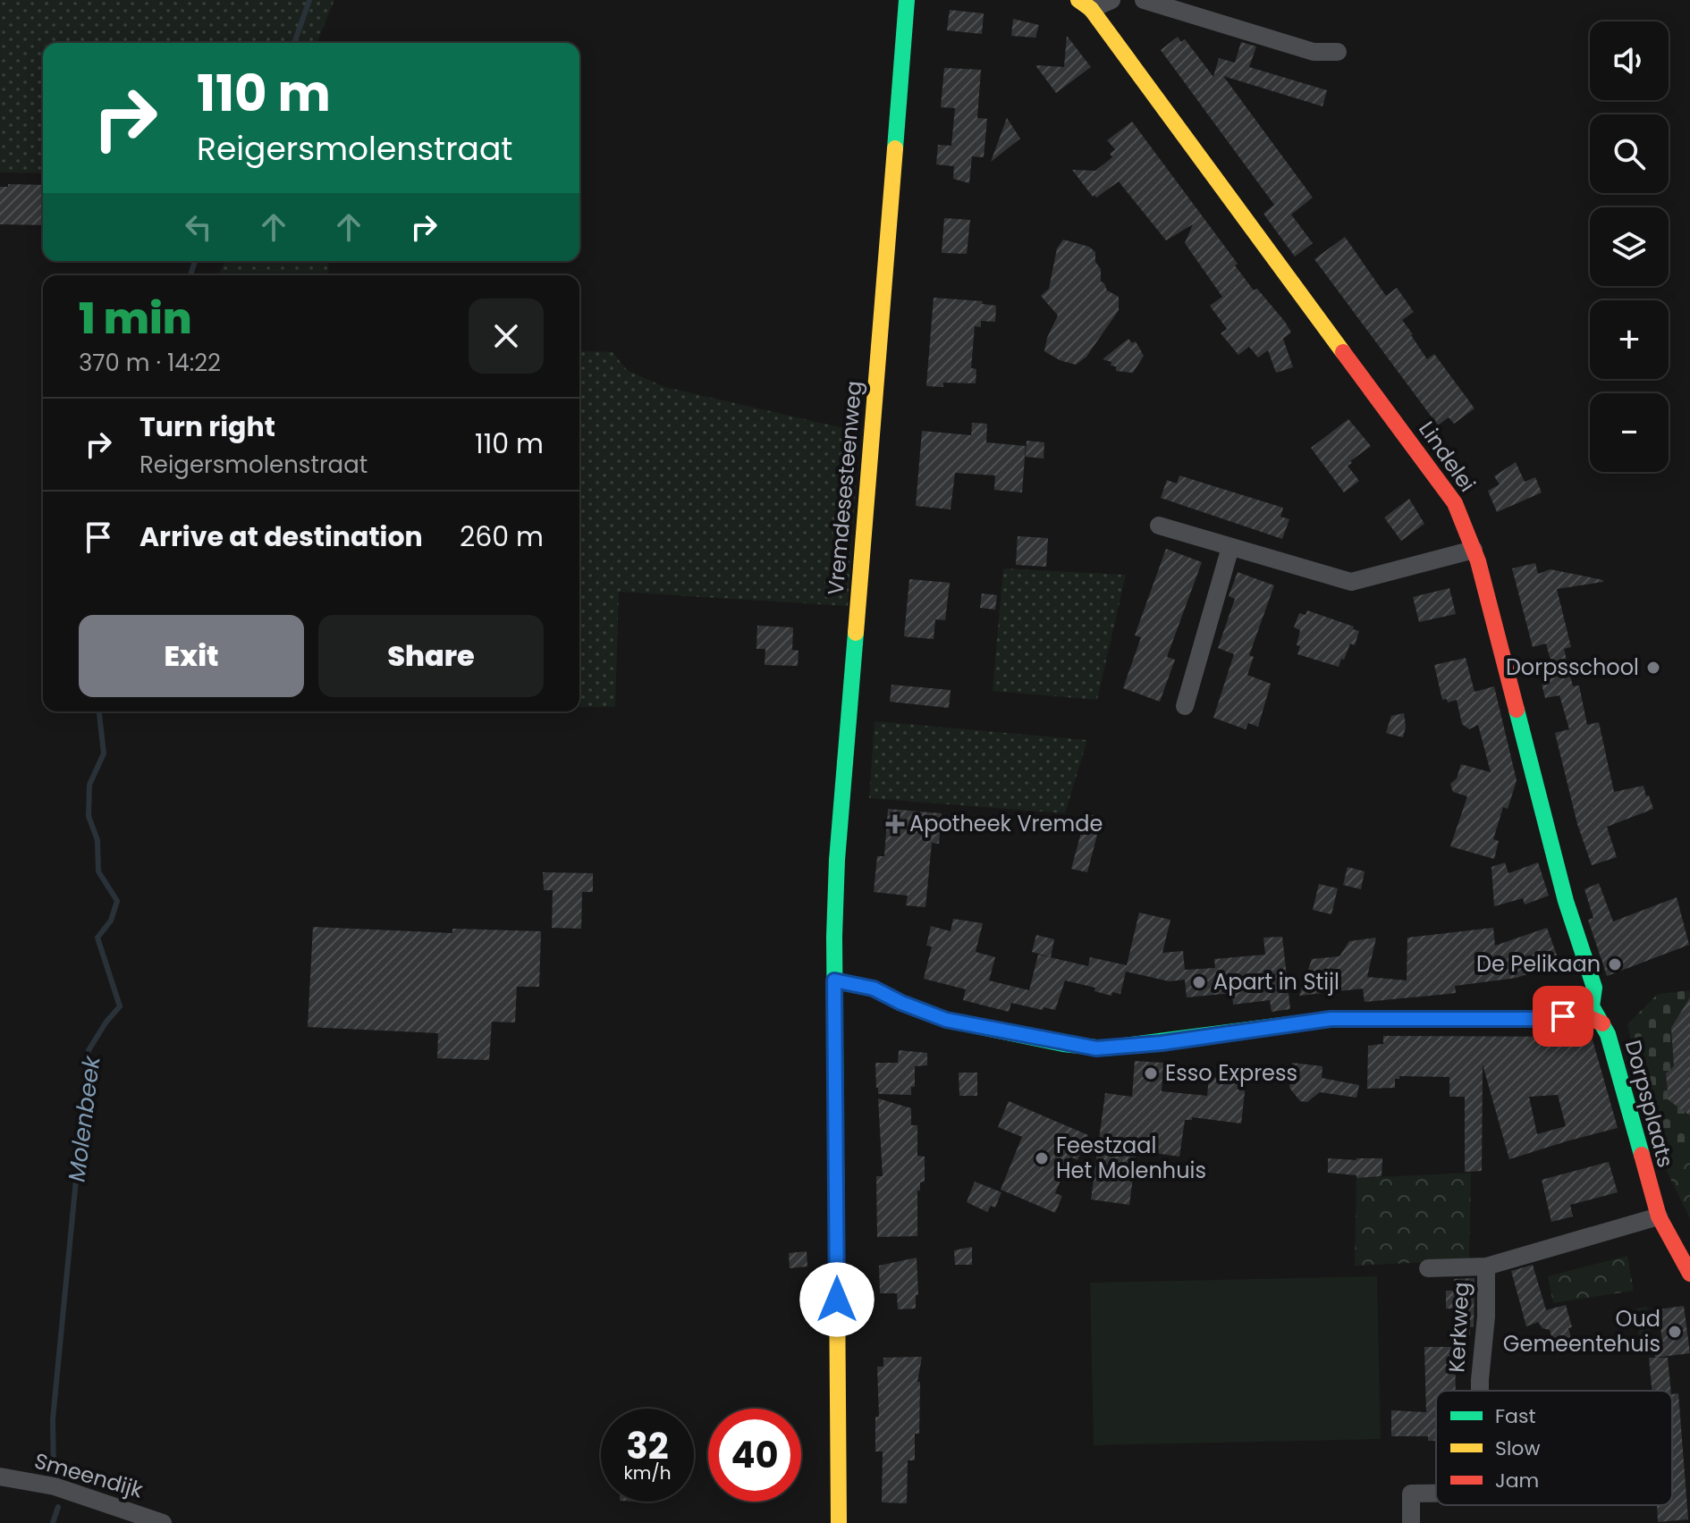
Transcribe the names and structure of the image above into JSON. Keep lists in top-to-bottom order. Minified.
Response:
{"streets":{"street":["Lindelei","Vremdesesteenweg","Dorpsplaats","Kerkweg","Smeendijk"]},"crossings":[["Lindelei","Dorpsplaats"],["Dorpsplaats","Kerkweg"]],"water":["Molenbeek"],"places":{"other":["Dorpsschool","De Pelikaan","Apart in Stijl","Esso Express","Feestzaal Het Molenhuis","Oud Gemeentehuis"],"health":["Apotheek Vremde"]},"legend":["Fast","Slow","Jam"],"page":{"map_buttons":["+","−"],"turn":["110 m","Reigersmolenstraat"],"heading":["1 min","370 m · 14:22"],"list":[{"name":"Turn right","note":"Reigersmolenstraat","value":"110 m"},{"name":"Arrive at destination","value":"260 m"}],"buttons":["Exit","Share"],"speed":"32 km/h","limit":"40"}}
